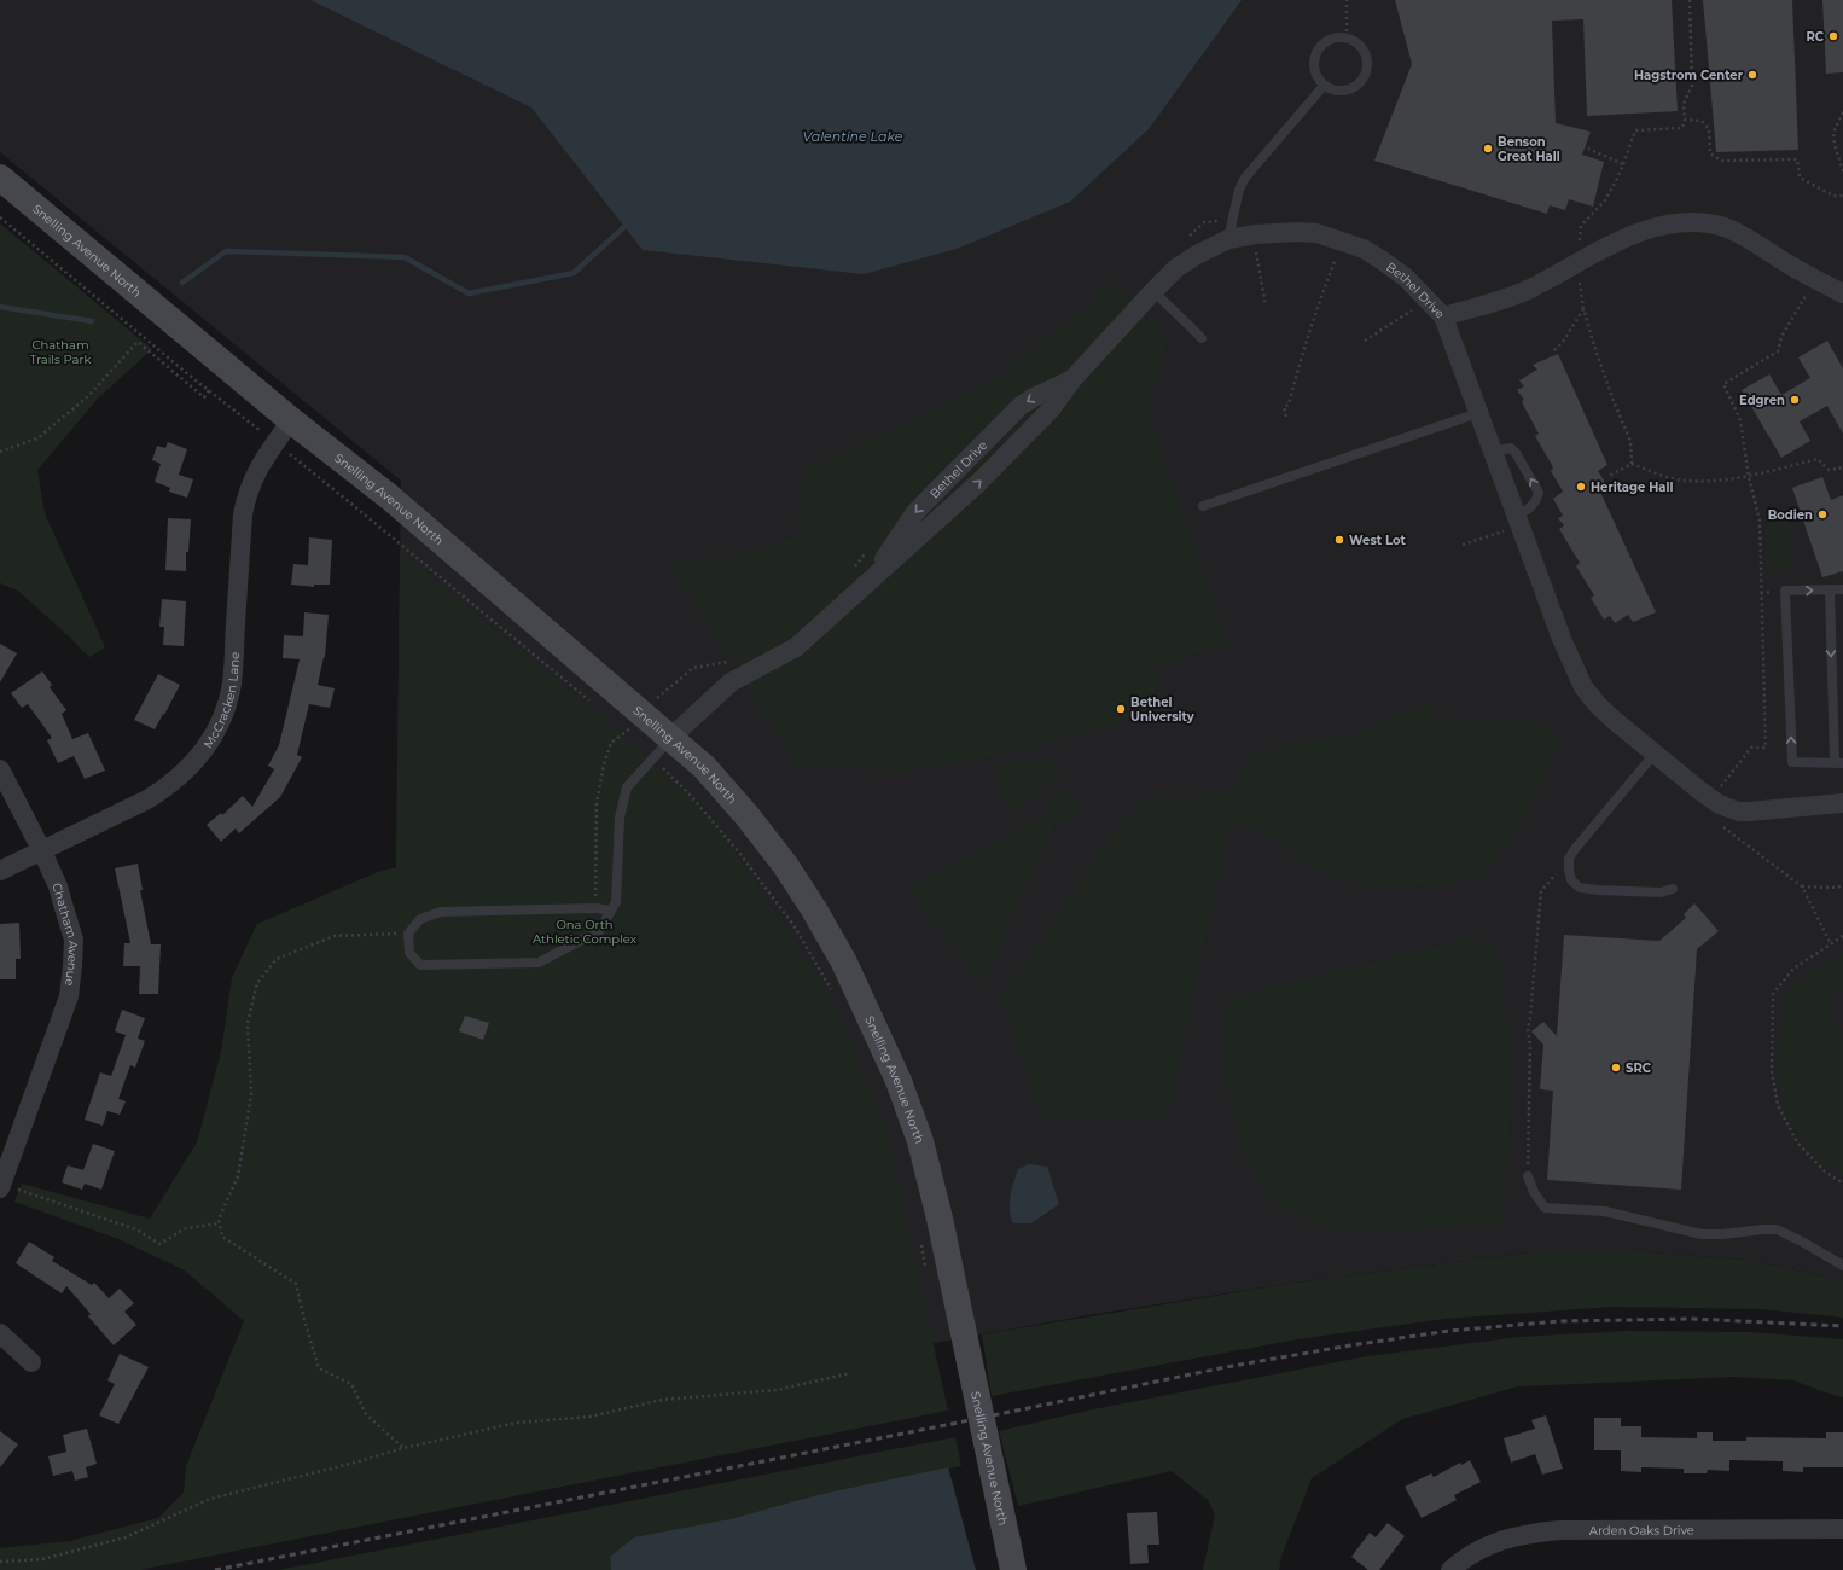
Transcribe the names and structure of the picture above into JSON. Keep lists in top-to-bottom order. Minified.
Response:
{"streets":{"street":["Snelling Avenue North","Bethel Drive","McCracken Lane","Chatham Avenue","Arden Oaks Drive"]},"crossings":[["Snelling Avenue North","Bethel Drive"],["Snelling Avenue North","McCracken Lane"],["McCracken Lane","Chatham Avenue"]],"water":["Valentine Lake"],"parks":["Chatham Trails Park","Ona Orth Athletic Complex"],"places":["RC","Hagstrom Center","Benson Great Hall","Edgren","Heritage Hall","Bodien","West Lot","Bethel University","SRC"]}
